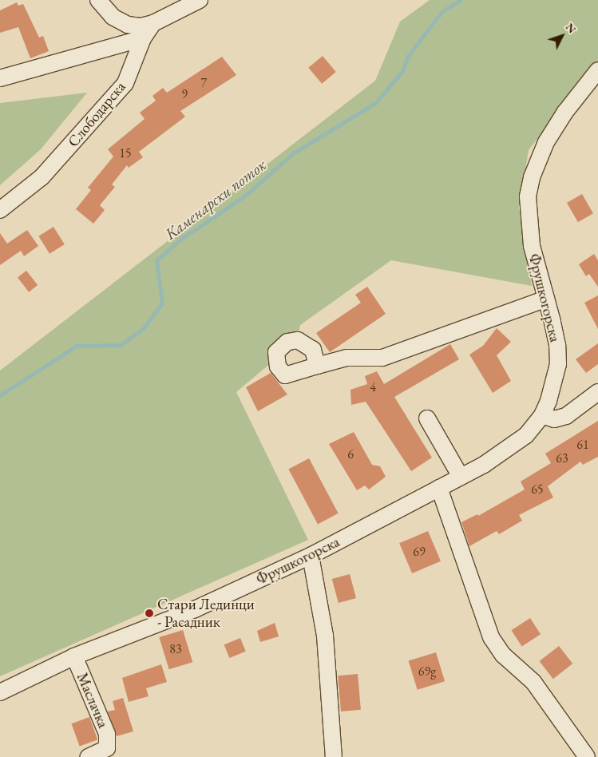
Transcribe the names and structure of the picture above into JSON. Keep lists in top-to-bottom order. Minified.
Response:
{"streets":{"street":["Слободарска","Фрушкогорска","Маслачка"]},"crossings":[["Фрушкогорска","Маслачка"]],"water":["Каменарски поток"],"places":["Стари Лединци - Расадник"],"house_numbers":["7","9","15","4","61","6","63","65","69","83","69g"],"north":"top right"}
